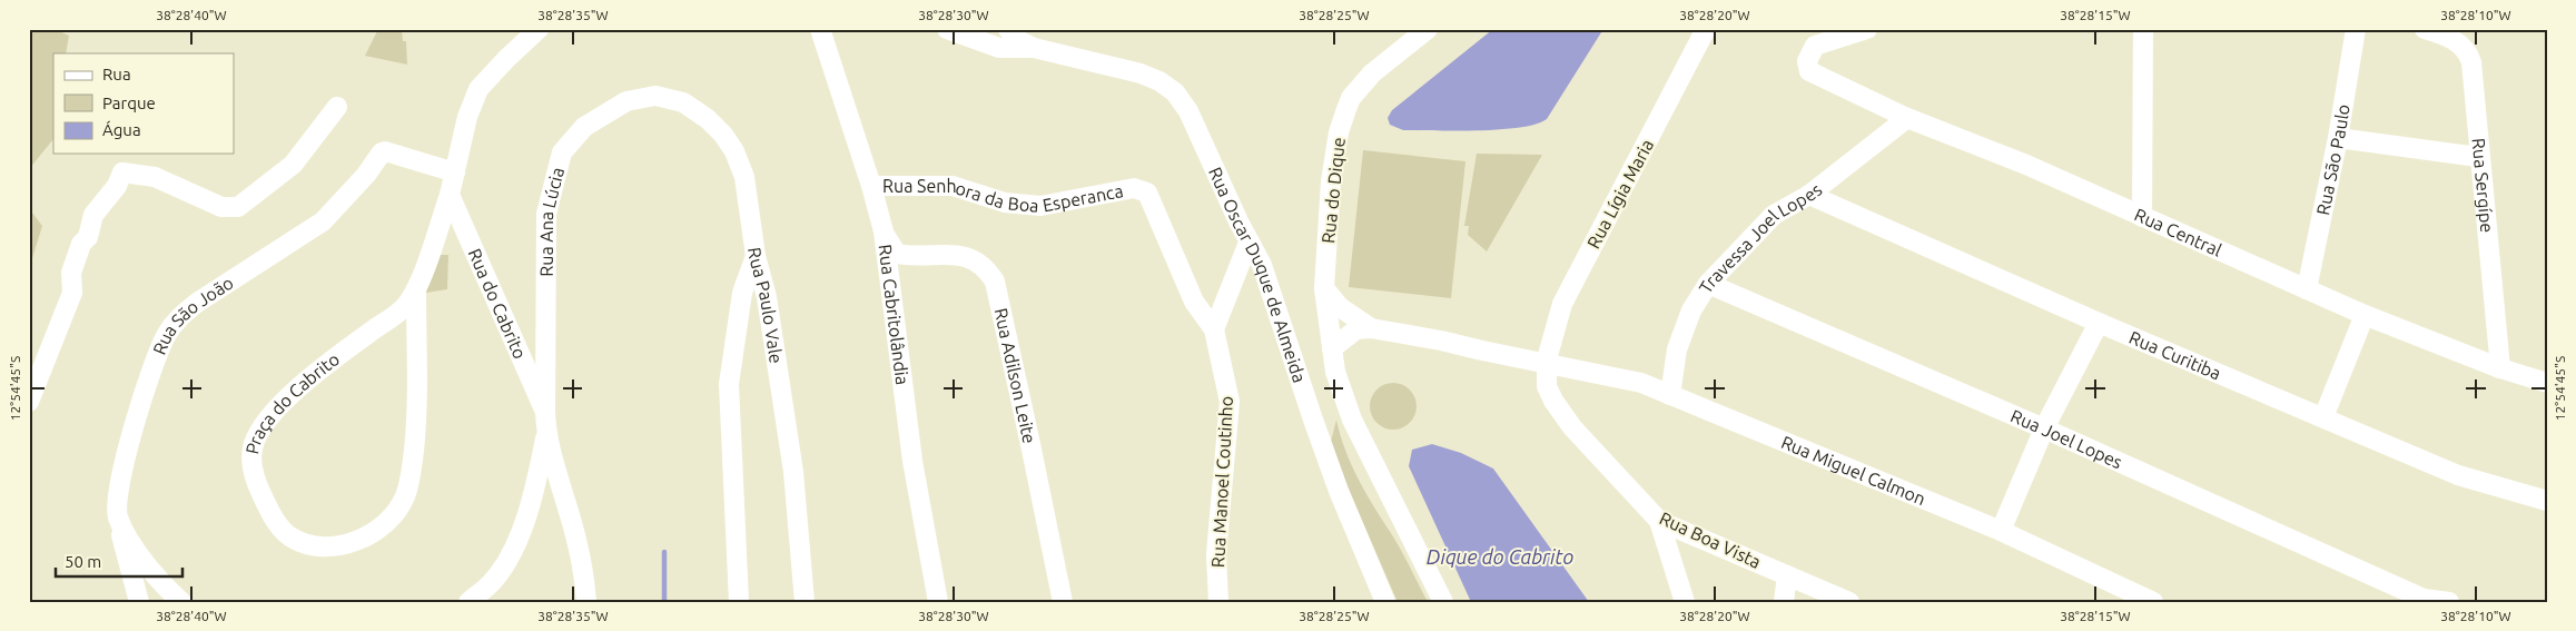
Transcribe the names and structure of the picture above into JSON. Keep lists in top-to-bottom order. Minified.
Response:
{"streets":{"street":["Rua São Paulo","Rua Sergípe","Rua Senhora da Boa Esperanca","Rua do Dique","Rua Lígia Maria","Rua Ana Lúcia","Rua Central","Travessa Joel Lopes","Rua Oscar Duque de Almeida","Rua do Cabrito","Rua Cabritolândia","Rua São João","Rua Paulo Vale","Rua Curitiba","Rua Adilson Leite","Praça do Cabrito","Rua Joel Lopes","Rua Miguel Calmon","Rua Manoel Coutinho","Rua Boa Vista"]},"crossings":[["Rua São Paulo","Rua Central"],["Rua Sergípe","Rua Central"],["Rua Senhora da Boa Esperanca","Rua Cabritolândia"],["Rua Senhora da Boa Esperanca","Rua Manoel Coutinho"],["Rua Lígia Maria","Rua Miguel Calmon"],["Rua Lígia Maria","Rua Boa Vista"],["Rua Ana Lúcia","Rua do Cabrito"],["Rua Ana Lúcia","Rua Paulo Vale"],["Rua Central","Travessa Joel Lopes"],["Travessa Joel Lopes","Rua Curitiba"],["Travessa Joel Lopes","Rua Joel Lopes"],["Travessa Joel Lopes","Rua Miguel Calmon"],["Rua do Cabrito","Praça do Cabrito"],["Rua Cabritolândia","Rua Adilson Leite"],["Rua Miguel Calmon","Rua Boa Vista"]],"water":["Dique do Cabrito"],"legend":["Rua","Parque","Água"],"scale_bar":"50 m","coordinates":["38°28'40\"W","38°28'35\"W","38°28'30\"W","38°28'25\"W","38°28'20\"W","38°28'15\"W","38°28'10\"W","12°54'45\"S"]}
